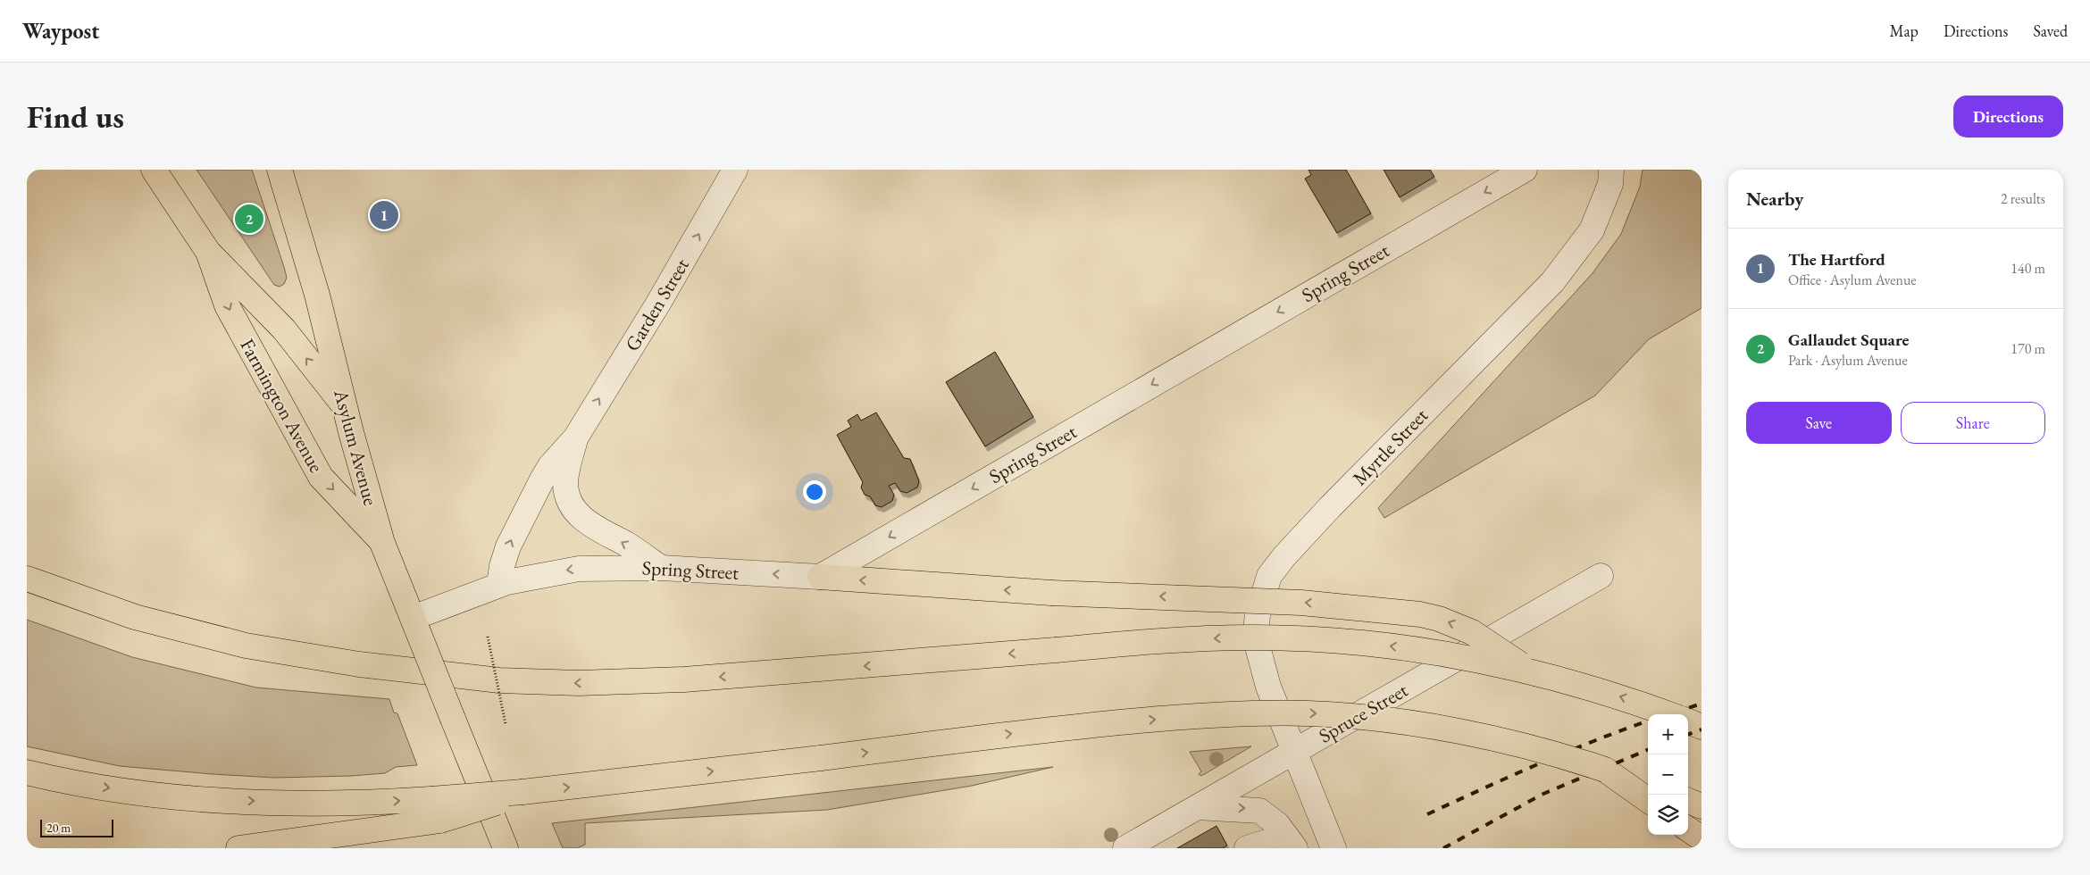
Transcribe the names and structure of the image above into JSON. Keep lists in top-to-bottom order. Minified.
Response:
{"streets":{"main road":["Farmington Avenue","Asylum Avenue"],"street":["Spring Street","Garden Street","Myrtle Street","Spruce Street"]},"crossings":[["Spring Street","Garden Street"],["Farmington Avenue","Asylum Avenue"],["Myrtle Street","Spruce Street"]],"one_way":["Spring Street","Garden Street"],"scale_bar":"20 m","page":{"header":"Waypost","nav":["Map","Directions","Saved"],"buttons":["Directions",["Save","Share"]],"title":"Find us","heading":["Nearby","2 results"],"pins":["1","2"],"list":[{"mark":"1","name":"The Hartford","note":"Office · Asylum Avenue","value":"140 m"},{"mark":"2","name":"Gallaudet Square","note":"Park · Asylum Avenue","value":"170 m"}],"map_buttons":["+","−"],"scale":"20 m"}}
